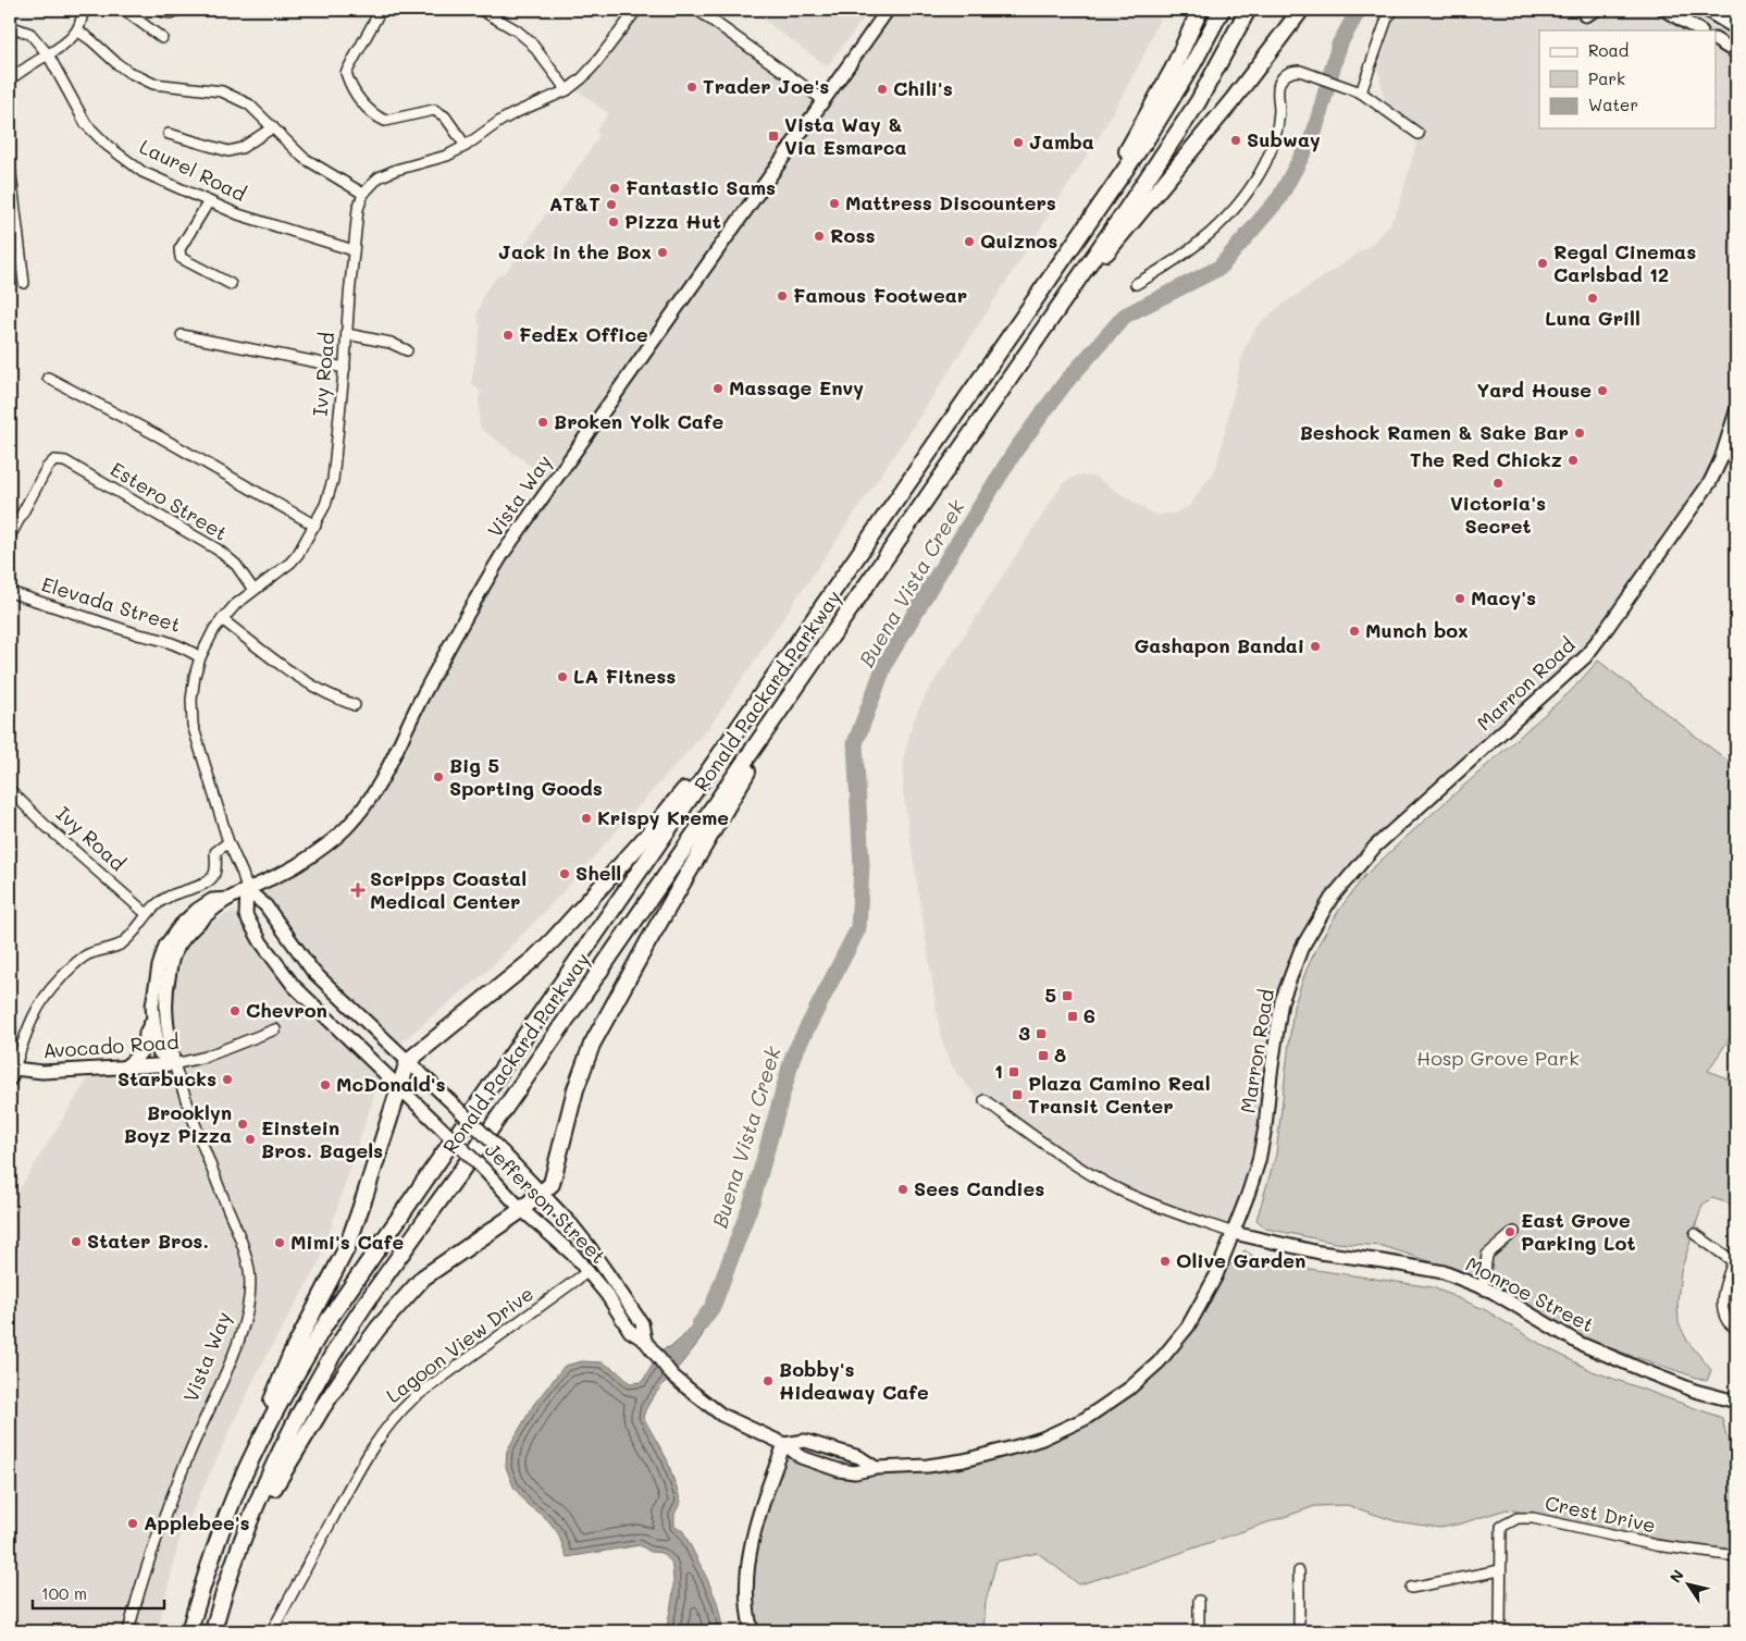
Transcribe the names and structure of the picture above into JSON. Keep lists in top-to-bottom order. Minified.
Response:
{"streets":{"highway":["Ronald Packard Parkway"],"main road":["Vista Way","Marron Road","Avocado Road","Jefferson Street","Monroe Street"],"street":["Laurel Road","Ivy Road","Estero Street","Elevada Street","Lagoon View Drive","Crest Drive"]},"crossings":[["Laurel Road","Ivy Road"],["Ivy Road","Vista Way"],["Ivy Road","Estero Street"],["Ivy Road","Elevada Street"],["Ivy Road","Jefferson Street"],["Vista Way","Avocado Road"],["Vista Way","Jefferson Street"],["Marron Road","Jefferson Street"],["Marron Road","Monroe Street"],["Jefferson Street","Lagoon View Drive"]],"water":["Buena Vista Creek"],"parks":["Hosp Grove Park"],"places":{"other":["Trader Joe's","Chili's","Subway","Jamba","Fantastic Sams","Mattress Discounters","AT&T","Pizza Hut","Ross","Quiznos","Jack in the Box","Regal Cinemas Carlsbad 12","Famous Footwear","Luna Grill","FedEx Office","Massage Envy","Yard House","Broken Yolk Cafe","Beshock Ramen & Sake Bar","The Red Chickz","Victoria's Secret","Macy's","Munch box","Gashapon Bandai","LA Fitness","Big 5 Sporting Goods","Krispy Kreme","Shell","Chevron","Starbucks","McDonald's","Brooklyn Boyz Pizza","Einstein Bros. Bagels","Sees Candies","East Grove Parking Lot","Stater Bros.","Mimi's Cafe","Olive Garden","Bobby's Hideaway Cafe","Applebee's"],"transit":["Vista Way & Via Esmarca","5","6","3","8","1","Plaza Camino Real Transit Center"],"health":["Scripps Coastal Medical Center"]},"legend":["Road","Park","Water"],"scale_bar":"100 m","north":"top left"}
